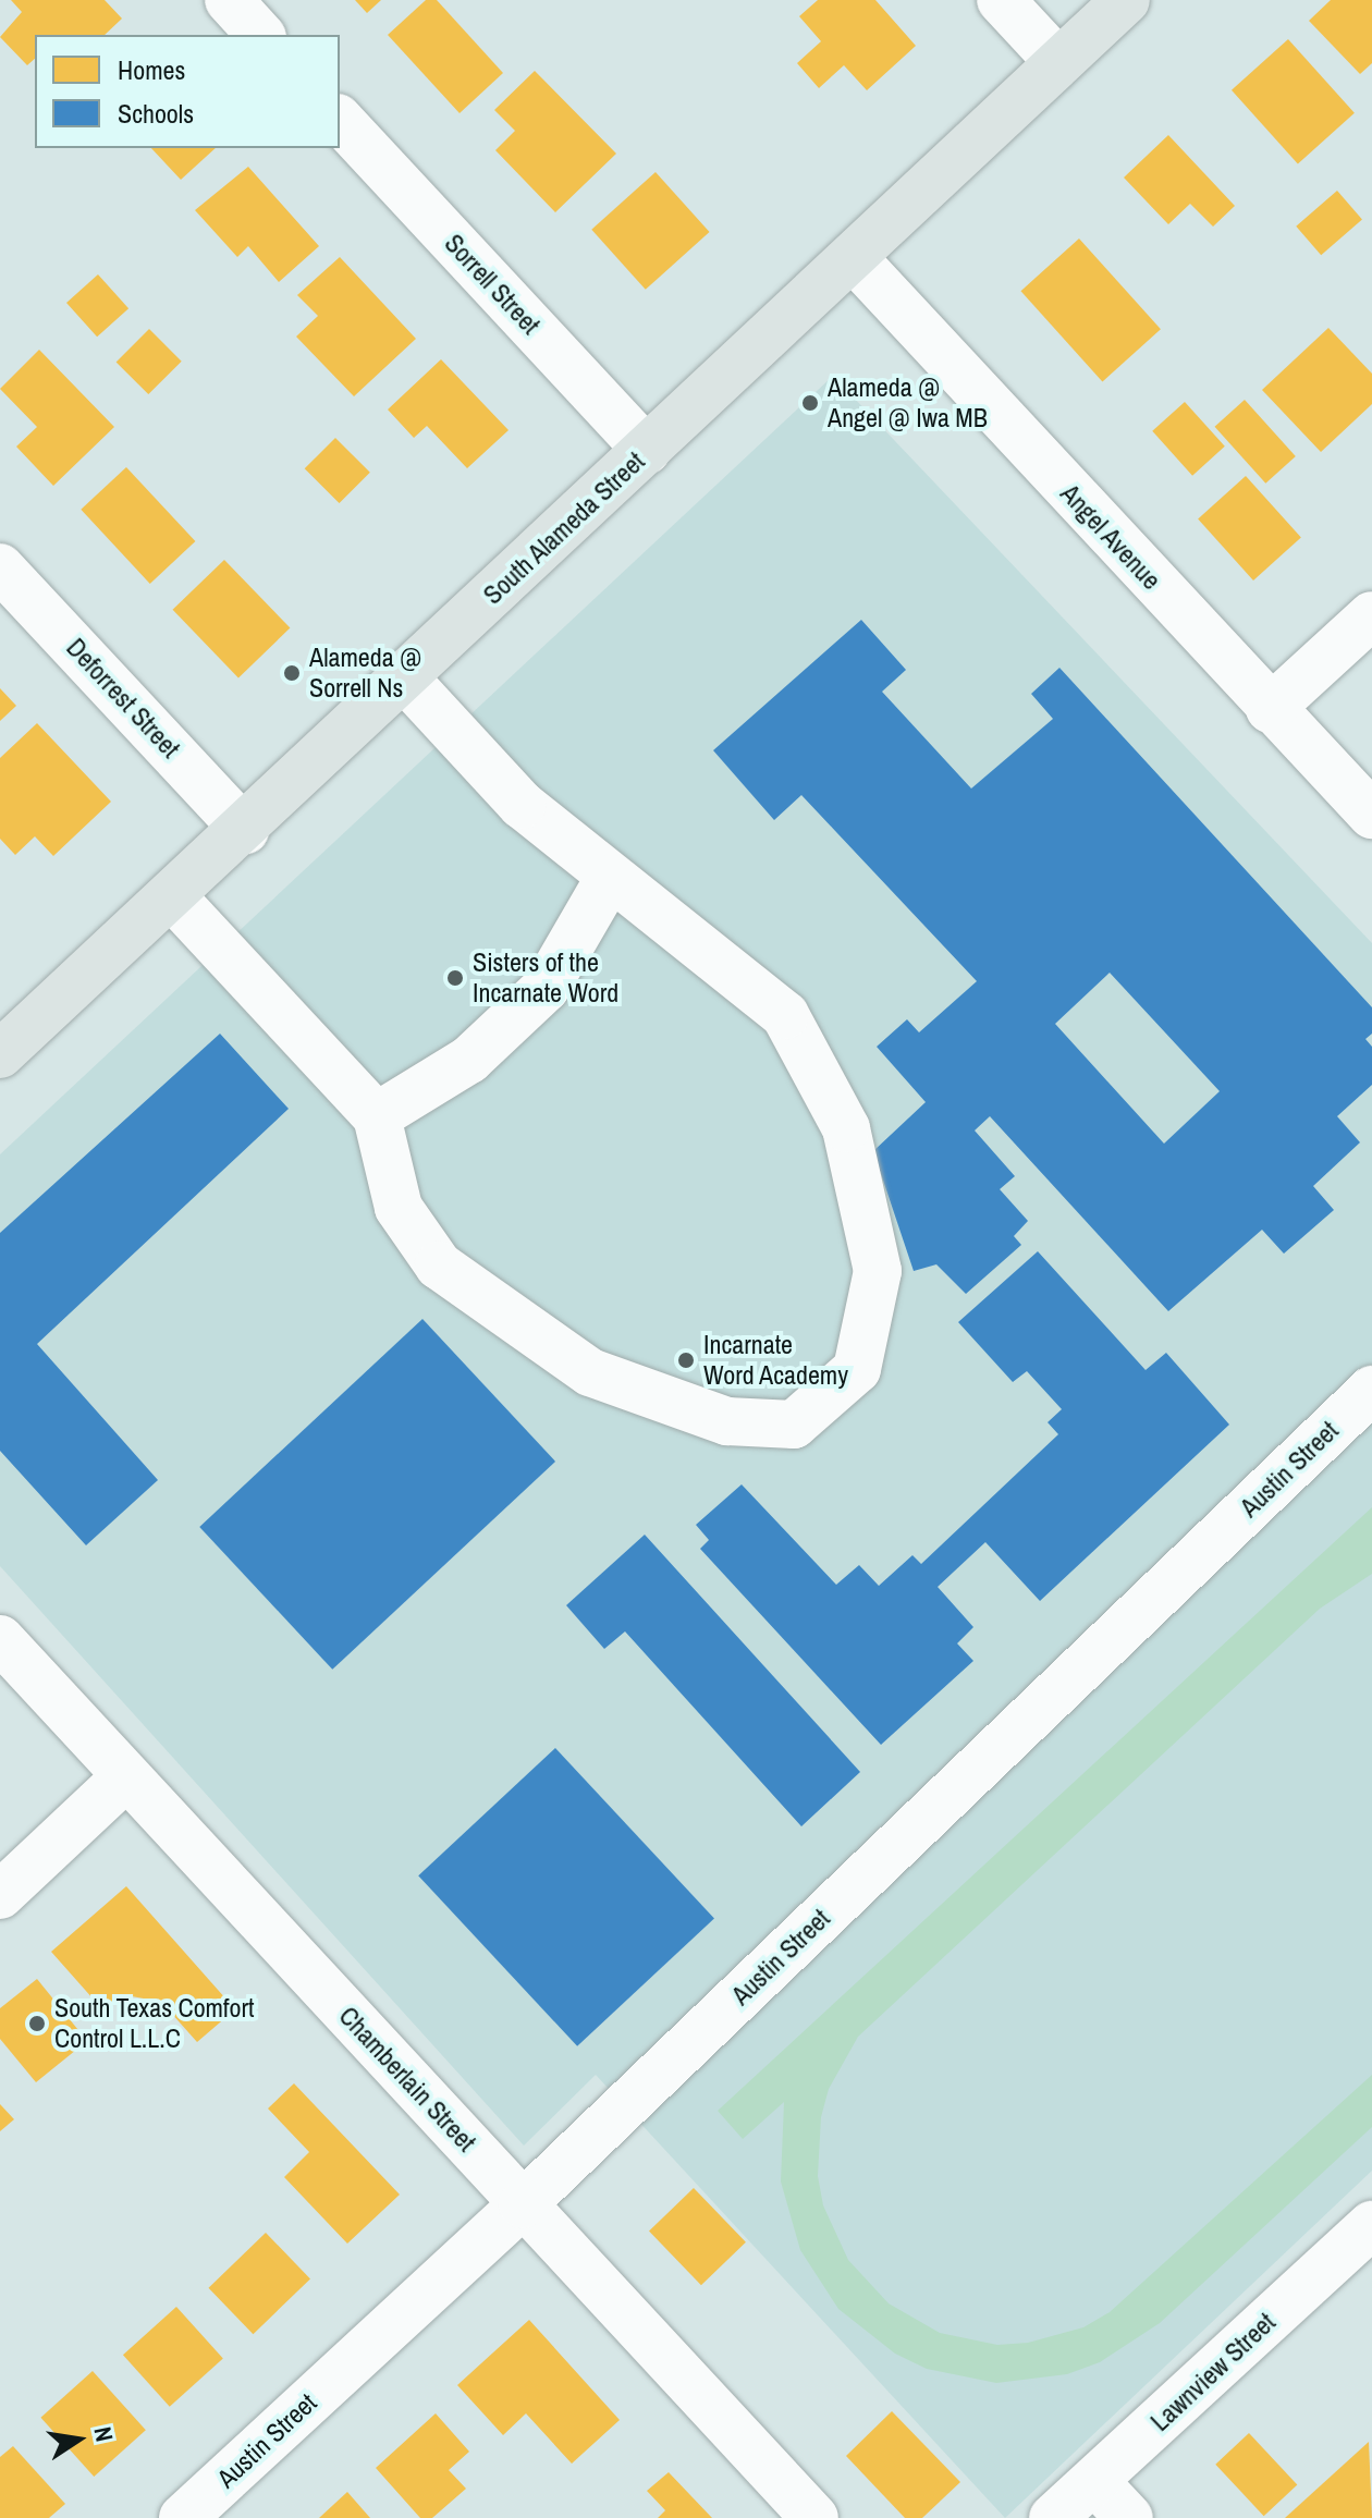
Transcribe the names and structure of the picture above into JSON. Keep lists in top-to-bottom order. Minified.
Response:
{"streets":{"main road":["South Alameda Street"],"street":["Sorrell Street","Angel Avenue","Deforrest Street","Austin Street","Chamberlain Street","Lawnview Street"]},"crossings":[["Sorrell Street","South Alameda Street"],["South Alameda Street","Angel Avenue"],["South Alameda Street","Deforrest Street"],["Austin Street","Chamberlain Street"]],"places":["Alameda @ Angel @ Iwa MB","Alameda @ Sorrell Ns","Sisters of the Incarnate Word","Incarnate Word Academy","South Texas Comfort Control L.L.C"],"legend":["Homes","Schools"],"north":"right"}
